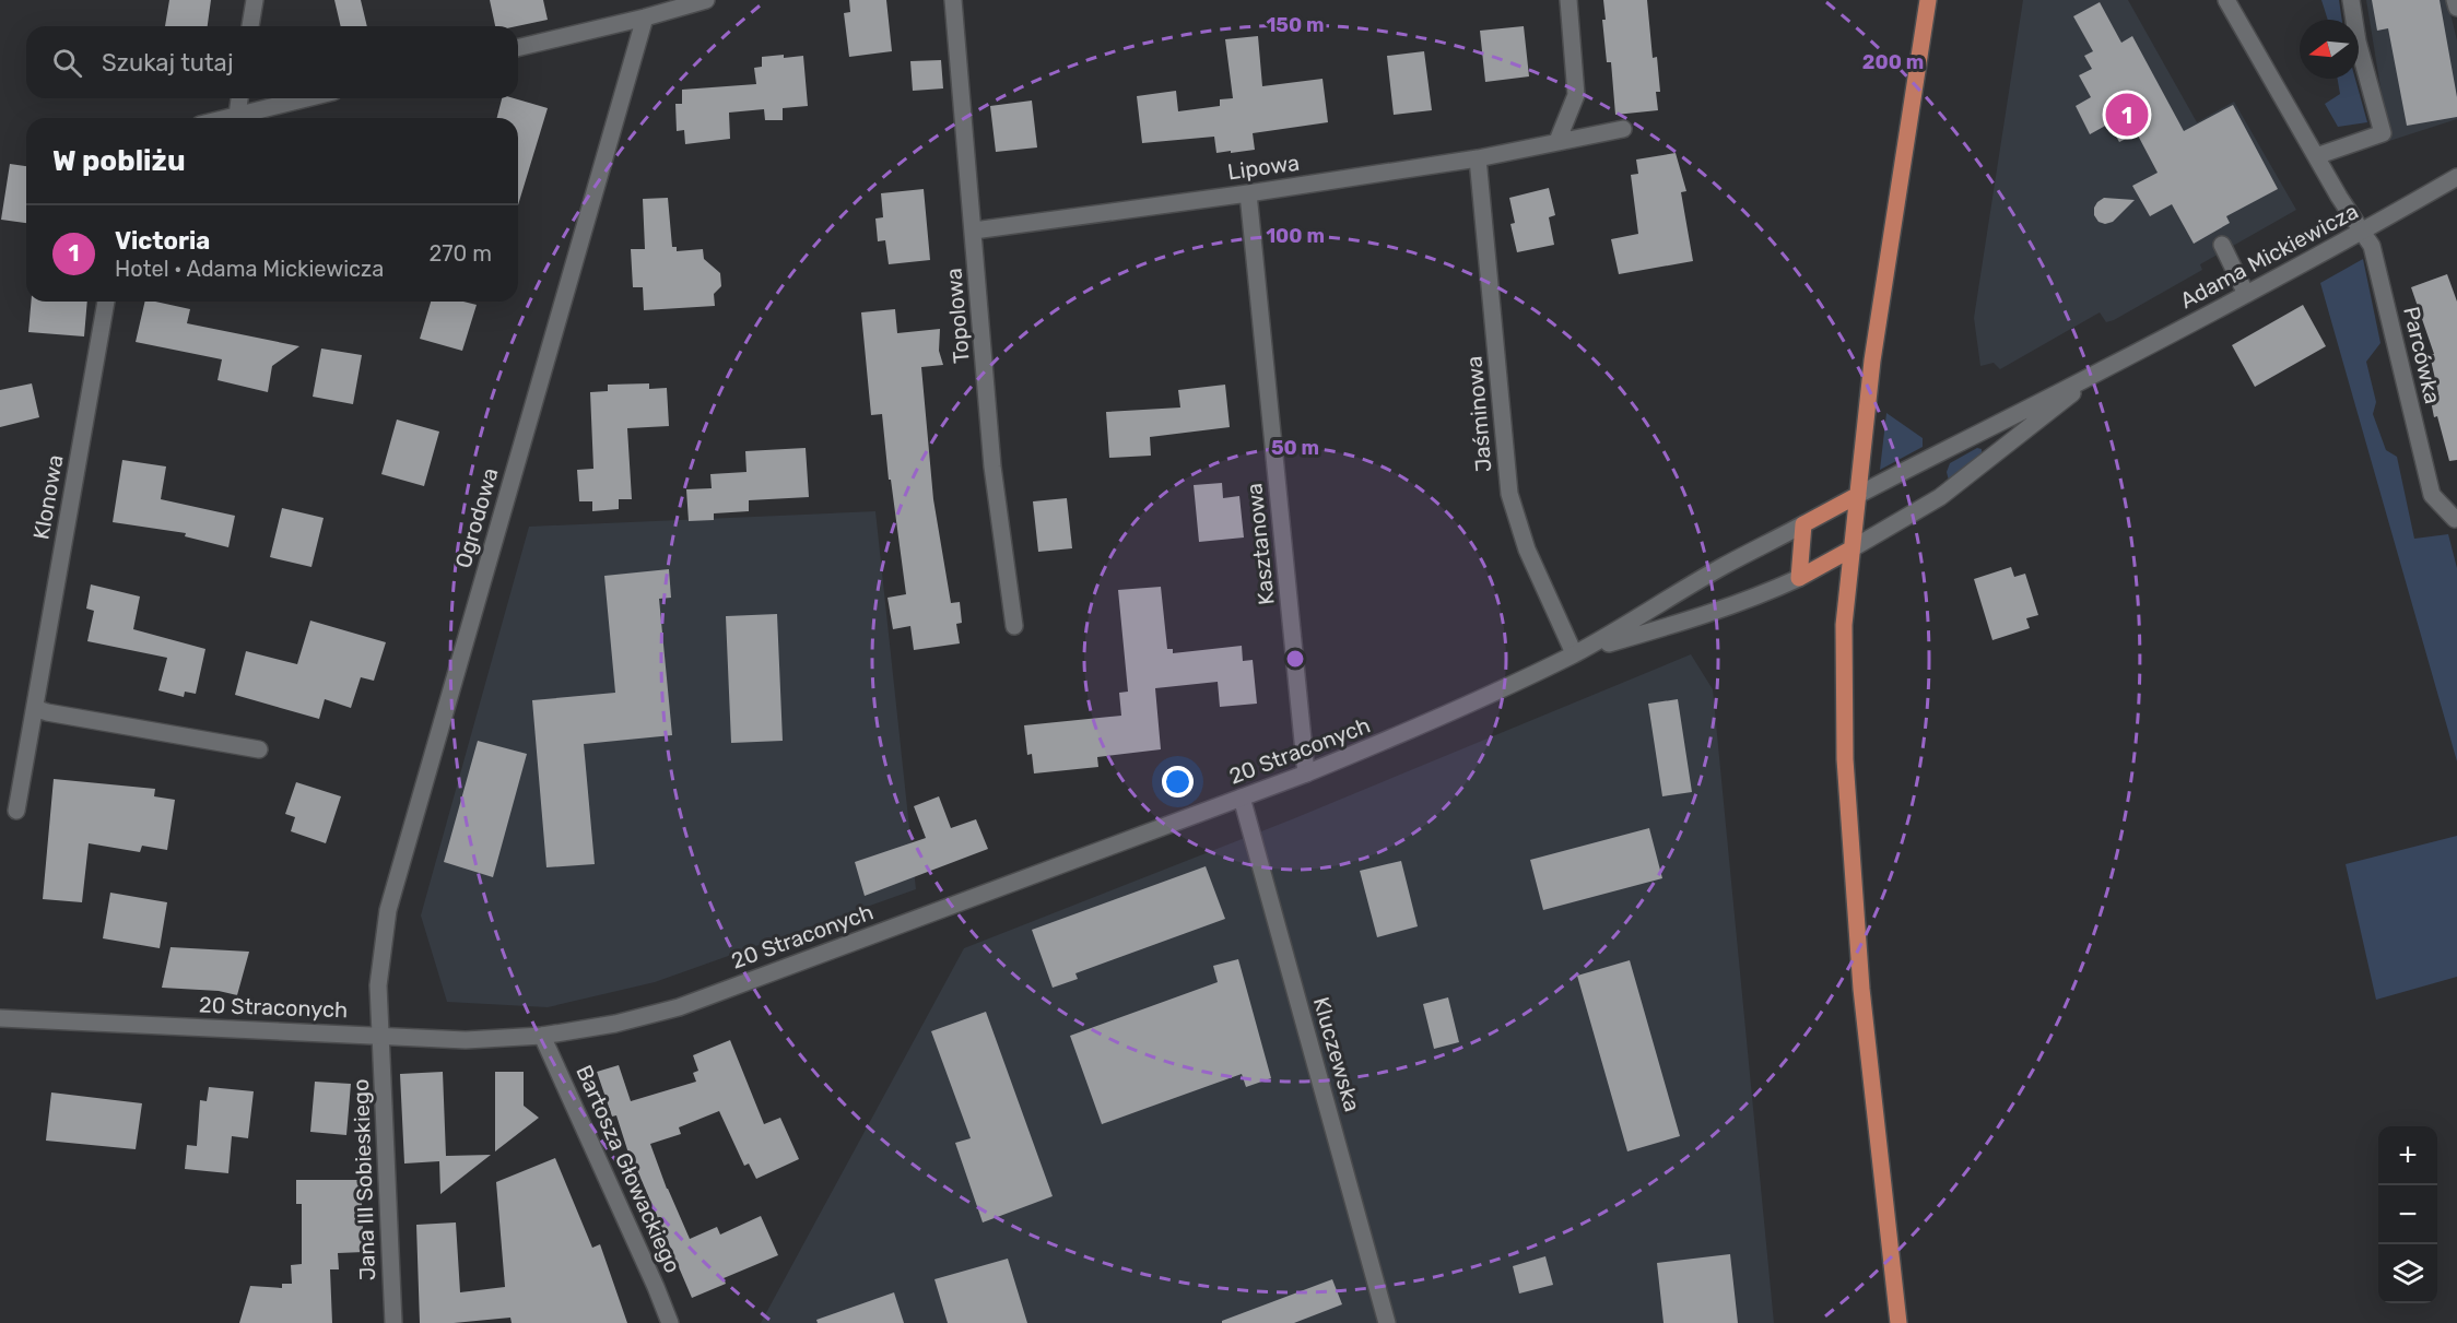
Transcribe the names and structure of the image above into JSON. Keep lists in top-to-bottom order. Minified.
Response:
{"streets":{"main road":["20 Straconych"],"street":["Lipowa","Adama Mickiewicza","Topolowa","Parcówka","Jaśminowa","Klonowa","Ogrodowa","Kasztanowa","Kluczewska","Bartosza Głowackiego","Jana III Sobieskiego"]},"crossings":[["Lipowa","Topolowa"],["Lipowa","Jaśminowa"],["Lipowa","Kasztanowa"],["Adama Mickiewicza","Parcówka"],["Adama Mickiewicza","20 Straconych"],["Jaśminowa","20 Straconych"],["Ogrodowa","20 Straconych"],["Ogrodowa","Jana III Sobieskiego"],["Kasztanowa","20 Straconych"],["20 Straconych","Kluczewska"],["20 Straconych","Bartosza Głowackiego"],["20 Straconych","Jana III Sobieskiego"]],"north":"left","page":{"search":"Szukaj tutaj","pins":"1","heading":"W pobliżu","list":[{"mark":"1","name":"Victoria","note":"Hotel · Adama Mickiewicza","value":"270 m"}],"map_buttons":["+","−"]},"rings":["150 m","200 m","100 m","50 m"]}
